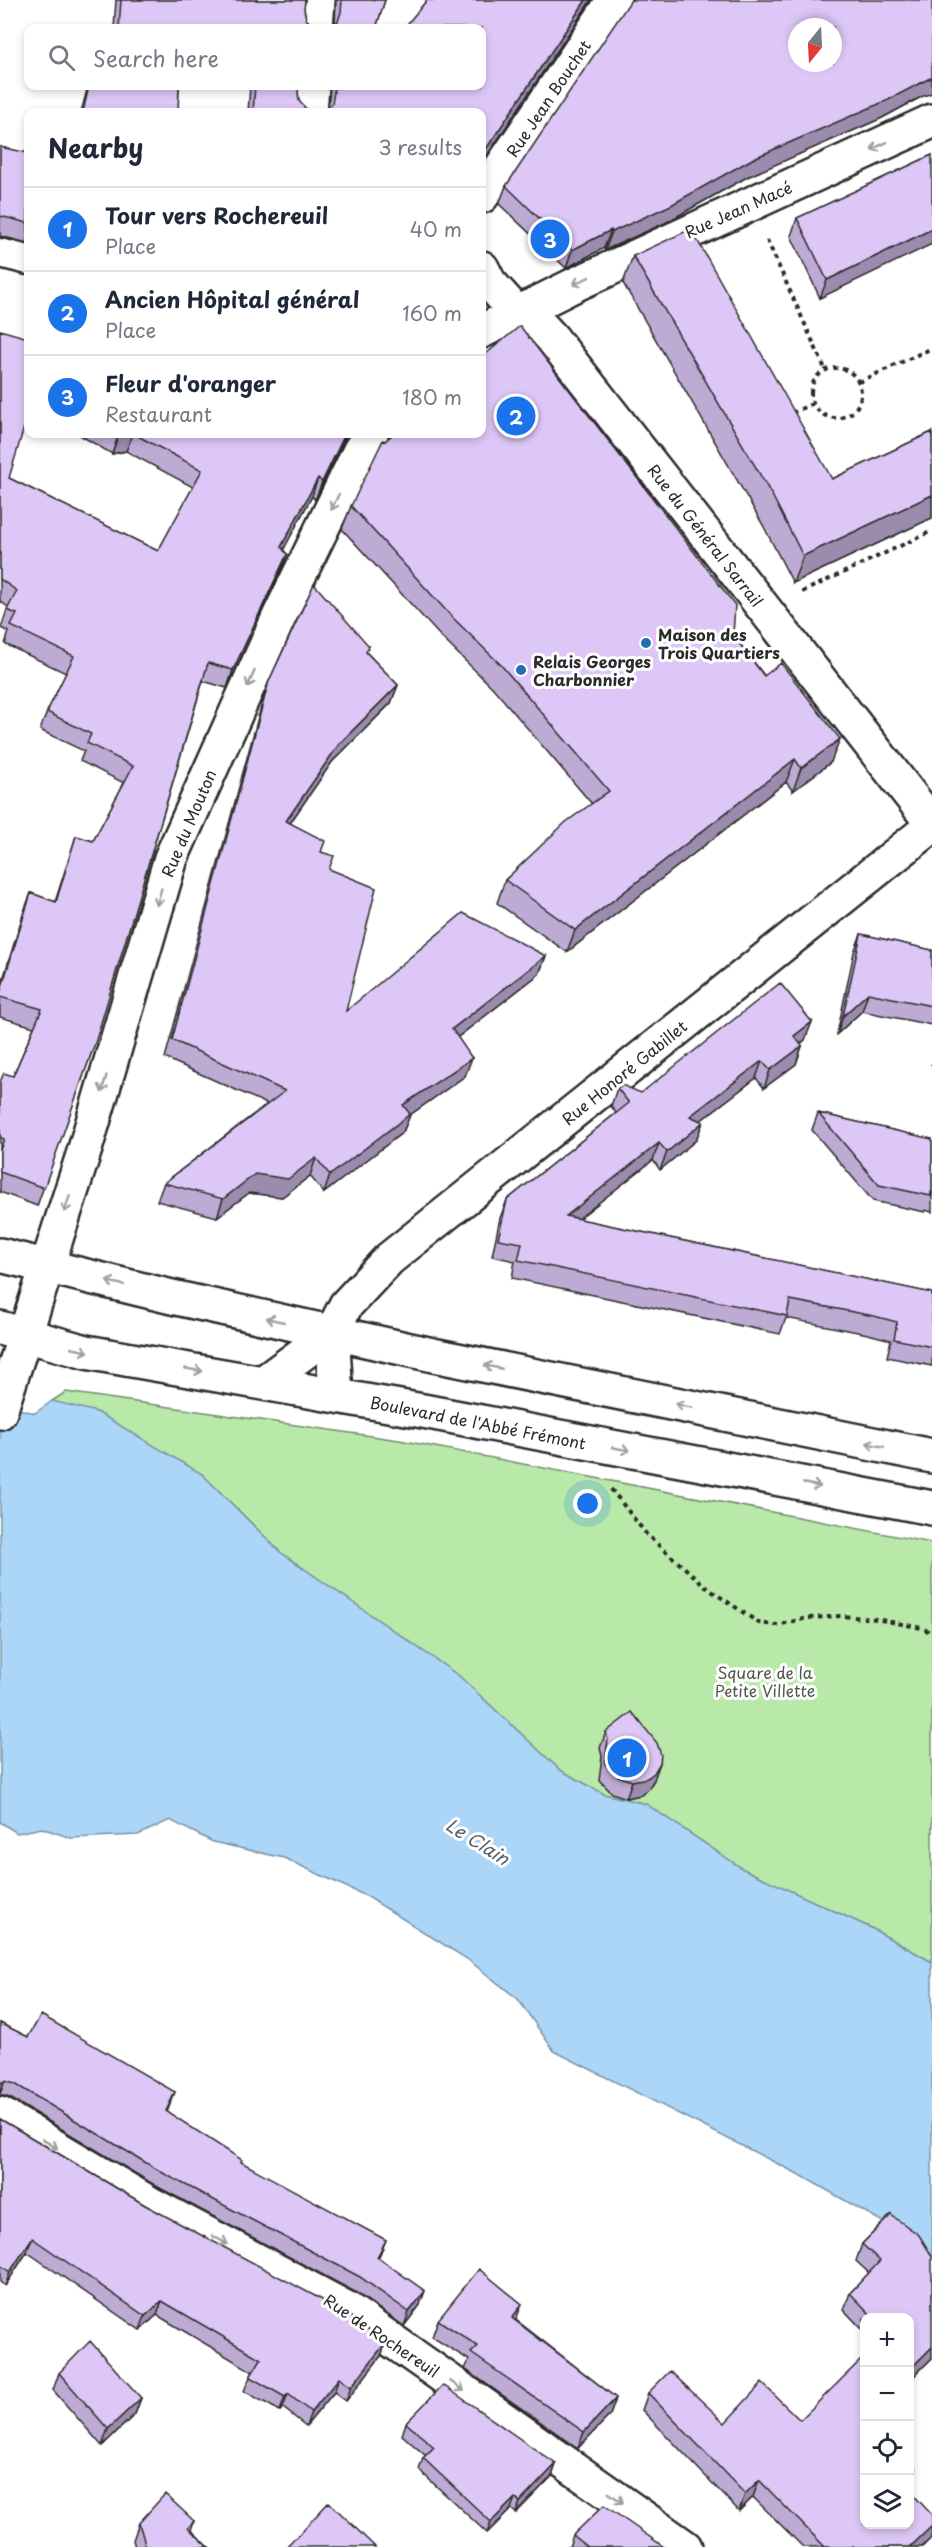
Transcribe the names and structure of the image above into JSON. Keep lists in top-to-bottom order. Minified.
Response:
{"streets":{"street":["Rue Jean Bouchet","Rue Jean Macé","Rue du Général Sarrail","Rue du Mouton","Rue Honoré Gabillet","Boulevard de l'Abbé Frémont","Rue de Rochereuil"]},"crossings":[["Rue Jean Macé","Rue du Général Sarrail"],["Rue du Général Sarrail","Rue Honoré Gabillet"],["Rue du Mouton","Boulevard de l'Abbé Frémont"]],"one_way":["Rue Jean Macé","Rue du Mouton","Rue de Rochereuil"],"water":["Le Clain"],"parks":["Square de la Petite Villette"],"places":["Maison des Trois Quartiers","Relais Georges Charbonnier"],"north":"bottom","page":{"search":"Search here","heading":["Nearby","3 results"],"list":[{"mark":"1","name":"Tour vers Rochereuil","note":"Place","value":"40 m"},{"mark":"2","name":"Ancien Hôpital général","note":"Place","value":"160 m"},{"mark":"3","name":"Fleur d'oranger","note":"Restaurant","value":"180 m"}],"pins":["3","2","1"],"map_buttons":["+","−"]}}
